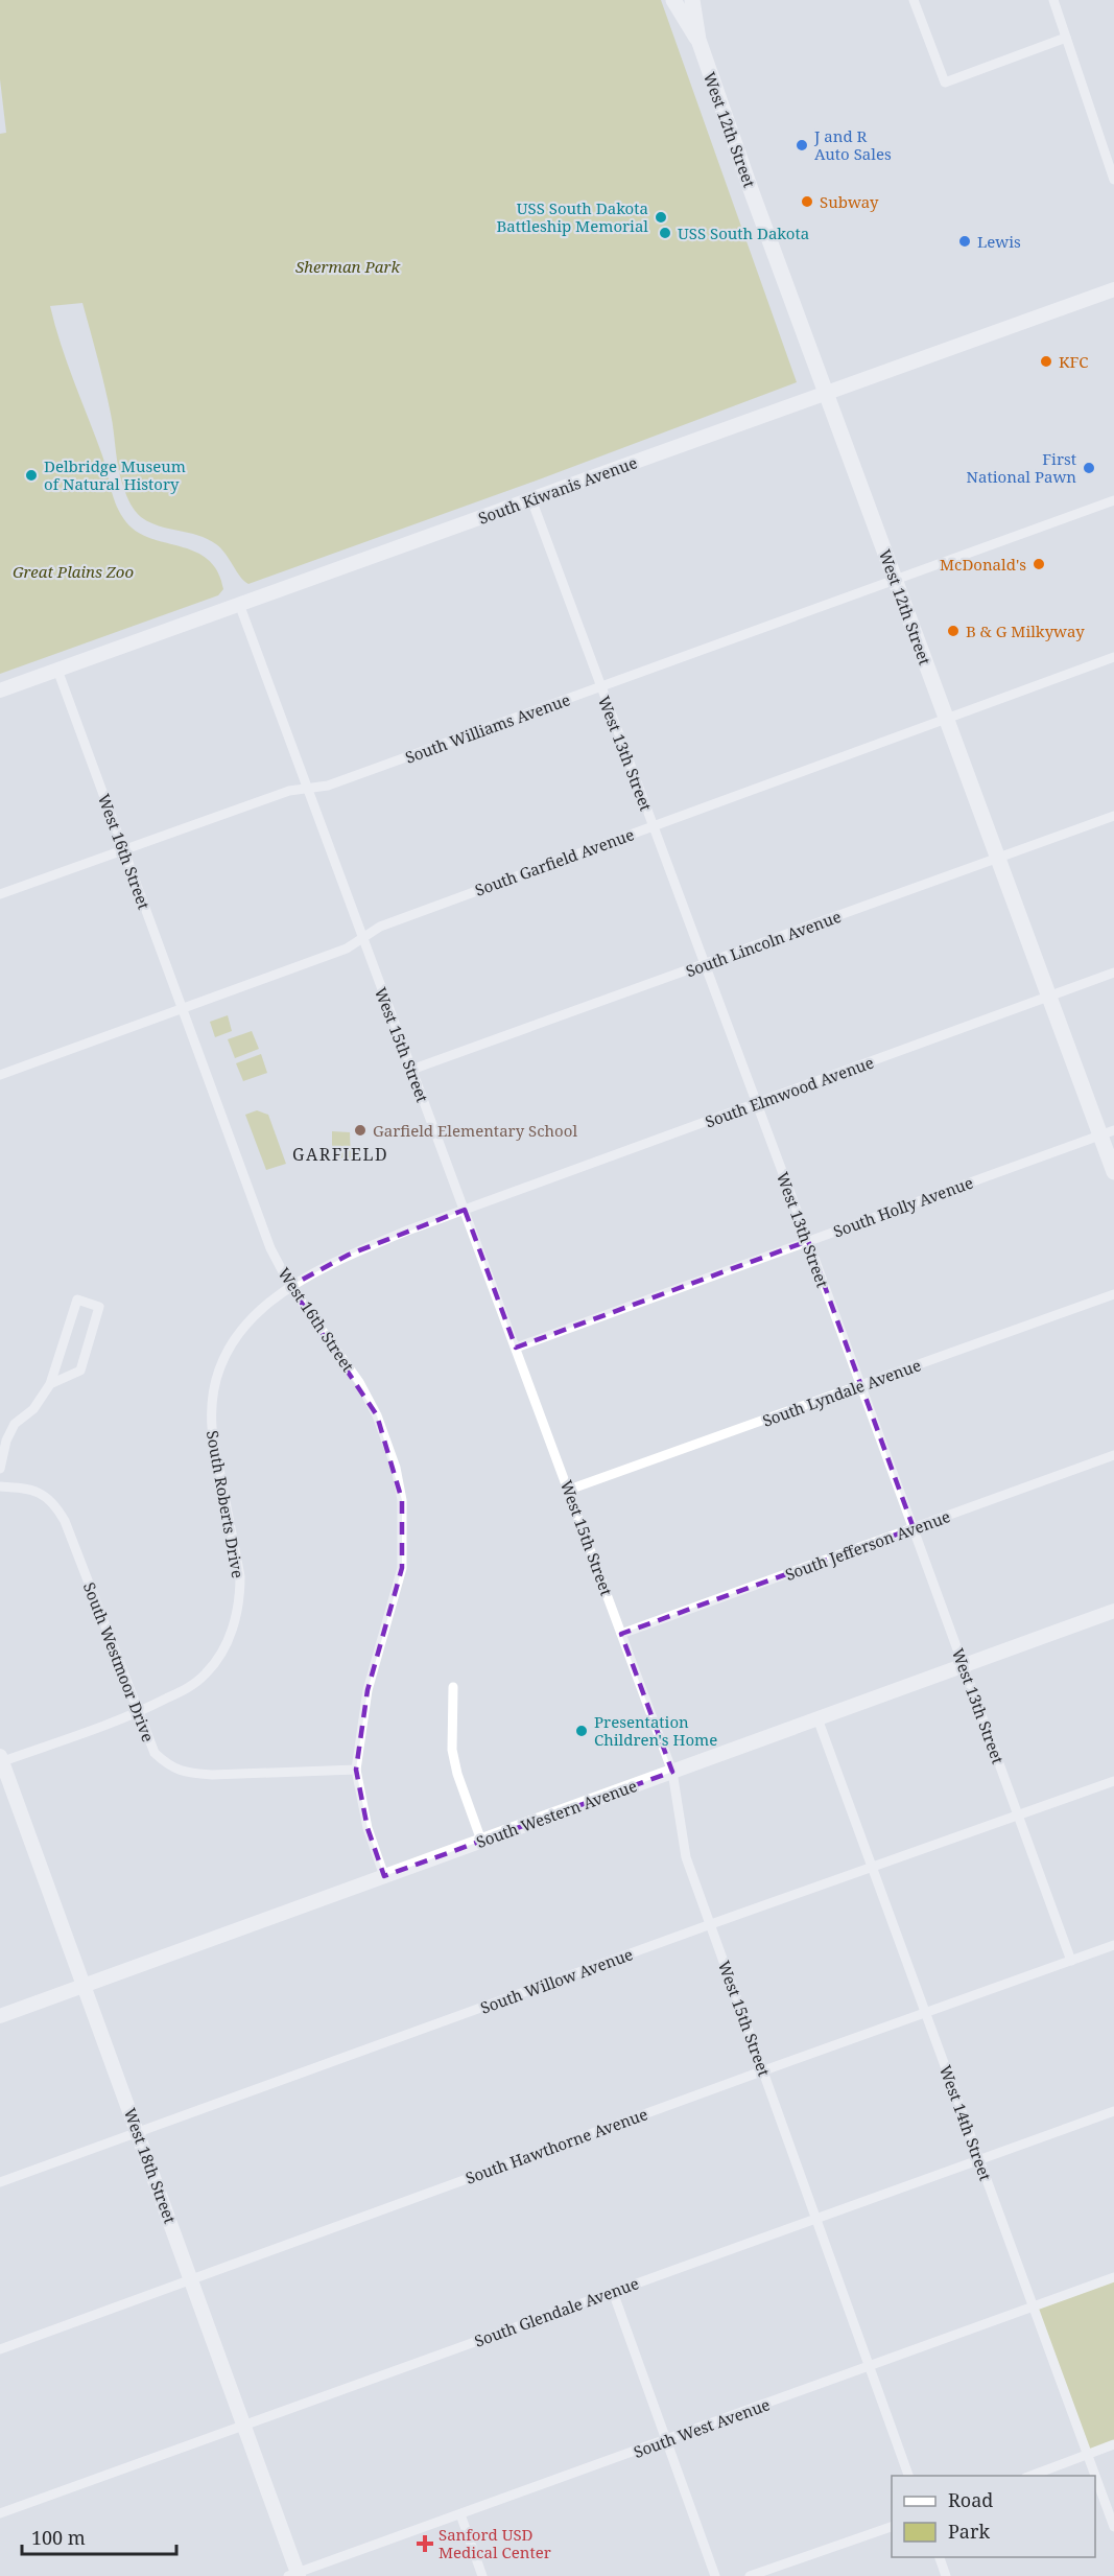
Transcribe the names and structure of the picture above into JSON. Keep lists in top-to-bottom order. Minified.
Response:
{"streets":{"main road":["West 12th Street"],"street":["South Kiwanis Avenue","South Williams Avenue","West 13th Street","West 16th Street","South Garfield Avenue","South Lincoln Avenue","West 15th Street","South Elmwood Avenue","South Holly Avenue","South Lyndale Avenue","South Roberts Drive","South Jefferson Avenue","South Westmoor Drive","South Western Avenue","South Willow Avenue","West 14th Street","South Hawthorne Avenue","West 18th Street","South Glendale Avenue","South West Avenue"]},"crossings":[["West 12th Street","South Kiwanis Avenue"],["West 12th Street","South Williams Avenue"],["West 12th Street","South Garfield Avenue"],["West 12th Street","South Lincoln Avenue"],["West 12th Street","South Elmwood Avenue"],["West 12th Street","South Holly Avenue"],["South Kiwanis Avenue","West 13th Street"],["South Kiwanis Avenue","West 16th Street"],["South Kiwanis Avenue","West 15th Street"],["South Williams Avenue","West 13th Street"],["South Williams Avenue","West 16th Street"],["South Williams Avenue","West 15th Street"],["West 13th Street","South Garfield Avenue"],["West 13th Street","South Lincoln Avenue"],["West 13th Street","South Elmwood Avenue"],["West 13th Street","South Holly Avenue"],["West 13th Street","South Lyndale Avenue"],["West 13th Street","South Jefferson Avenue"],["West 13th Street","South Western Avenue"],["West 13th Street","South Willow Avenue"],["West 13th Street","South Hawthorne Avenue"],["West 16th Street","South Garfield Avenue"],["West 16th Street","South Roberts Drive"],["West 16th Street","South Westmoor Drive"],["West 16th Street","South Western Avenue"],["South Garfield Avenue","West 15th Street"],["South Lincoln Avenue","West 15th Street"],["West 15th Street","South Elmwood Avenue"],["West 15th Street","South Holly Avenue"],["West 15th Street","South Lyndale Avenue"],["West 15th Street","South Roberts Drive"],["West 15th Street","South Jefferson Avenue"],["West 15th Street","South Western Avenue"],["West 15th Street","South Willow Avenue"],["West 15th Street","South Hawthorne Avenue"],["West 15th Street","South Glendale Avenue"],["West 15th Street","South West Avenue"],["South Elmwood Avenue","South Roberts Drive"],["South Roberts Drive","South Westmoor Drive"],["South Roberts Drive","West 18th Street"],["South Western Avenue","West 14th Street"],["South Western Avenue","West 18th Street"],["South Willow Avenue","West 14th Street"],["South Willow Avenue","West 18th Street"],["West 14th Street","South Hawthorne Avenue"],["West 14th Street","South Glendale Avenue"],["West 14th Street","South West Avenue"],["South Hawthorne Avenue","West 18th Street"],["West 18th Street","South Glendale Avenue"],["West 18th Street","South West Avenue"]],"districts":["GARFIELD"],"parks":["Sherman Park","Great Plains Zoo"],"places":{"other":["J and R Auto Sales","Subway","USS South Dakota Battleship Memorial","USS South Dakota","Lewis","KFC","First National Pawn","Delbridge Museum of Natural History","McDonald's","B & G Milkyway","Garfield Elementary School","Presentation Children's Home"],"health":["Sanford USD Medical Center"]},"legend":["Road","Park"],"scale_bar":"100 m"}
